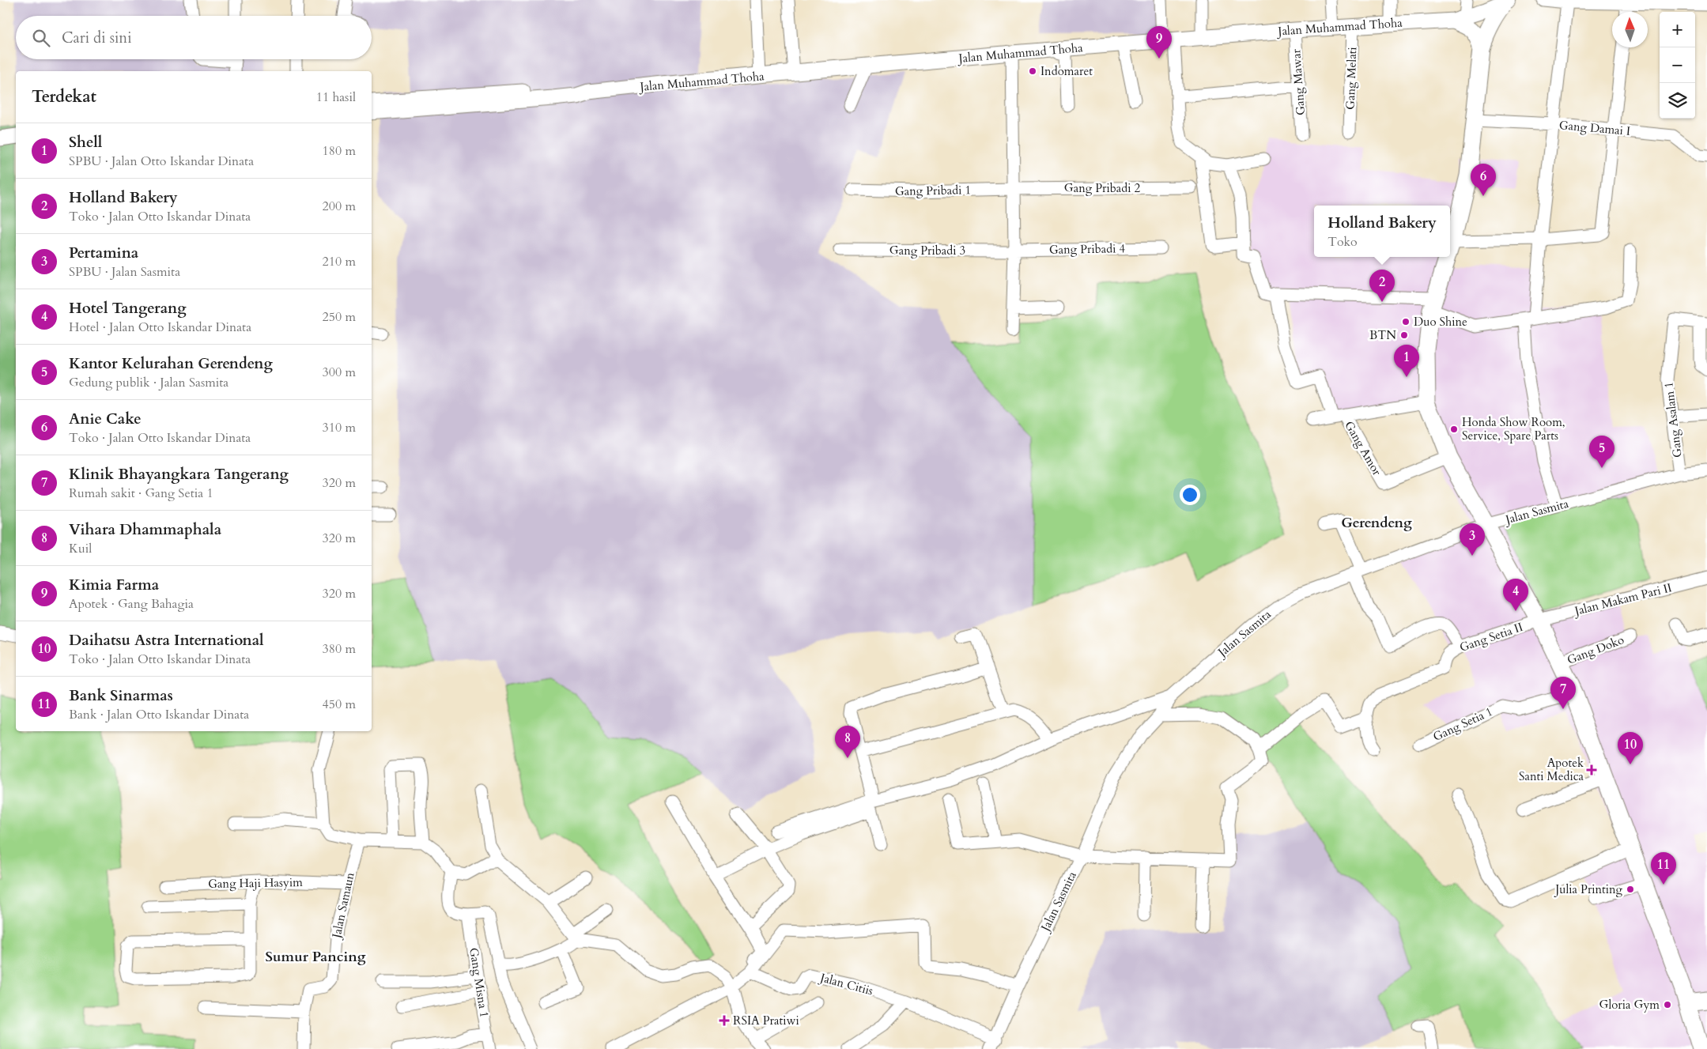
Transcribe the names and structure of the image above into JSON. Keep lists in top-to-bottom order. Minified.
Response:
{"streets":{"main road":["Jalan Muhammad Thoha"],"street":["Gang Melati","Gang Mawar","Gang Damai I","Gang Pribadi 2","Gang Pribadi 1","Gang Pribadi 4","Gang Pribadi 3","Gang Asalam 1","Gang Amor","Jalan Sasmita","Jalan Makam Pari II","Gang Setia II","Gang Doko","Gang Setia 1","Gang Haji Hasyim","Jalan Samaun","Gang Misna 1","Jalan Citiis"]},"crossings":[["Jalan Muhammad Thoha","Gang Melati"],["Jalan Muhammad Thoha","Gang Mawar"],["Gang Pribadi 2","Gang Pribadi 1"],["Gang Pribadi 4","Gang Pribadi 3"],["Gang Asalam 1","Jalan Sasmita"],["Jalan Sasmita","Jalan Citiis"],["Jalan Makam Pari II","Gang Setia II"],["Gang Haji Hasyim","Jalan Samaun"]],"districts":["Gerendeng","Sumur Pancing"],"places":{"other":["Indomaret","Duo Shine","BTN","Honda Show Room, Service, Spare Parts","Julia Printing","Gloria Gym"],"health":["Apotek Santi Medica","RSIA Pratiwi"]},"north":"top","page":{"map_buttons":["+","−"],"search":"Cari di sini","pins":["9","6","2","1","5","3","4","7","8","10","11"],"heading":["Terdekat","11 hasil"],"list":[{"mark":"1","name":"Shell","note":"SPBU · Jalan Otto Iskandar Dinata","value":"180 m"},{"mark":"2","name":"Holland Bakery","note":"Toko · Jalan Otto Iskandar Dinata","value":"200 m"},{"mark":"3","name":"Pertamina","note":"SPBU · Jalan Sasmita","value":"210 m"},{"mark":"4","name":"Hotel Tangerang","note":"Hotel · Jalan Otto Iskandar Dinata","value":"250 m"},{"mark":"5","name":"Kantor Kelurahan Gerendeng","note":"Gedung publik · Jalan Sasmita","value":"300 m"},{"mark":"6","name":"Anie Cake","note":"Toko · Jalan Otto Iskandar Dinata","value":"310 m"},{"mark":"7","name":"Klinik Bhayangkara Tangerang","note":"Rumah sakit · Gang Setia 1","value":"320 m"},{"mark":"8","name":"Vihara Dhammaphala","note":"Kuil","value":"320 m"},{"mark":"9","name":"Kimia Farma","note":"Apotek · Gang Bahagia","value":"320 m"},{"mark":"10","name":"Daihatsu Astra International","note":"Toko · Jalan Otto Iskandar Dinata","value":"380 m"},{"mark":"11","name":"Bank Sinarmas","note":"Bank · Jalan Otto Iskandar Dinata","value":"450 m"}],"popup":["Holland Bakery","Toko"]}}
